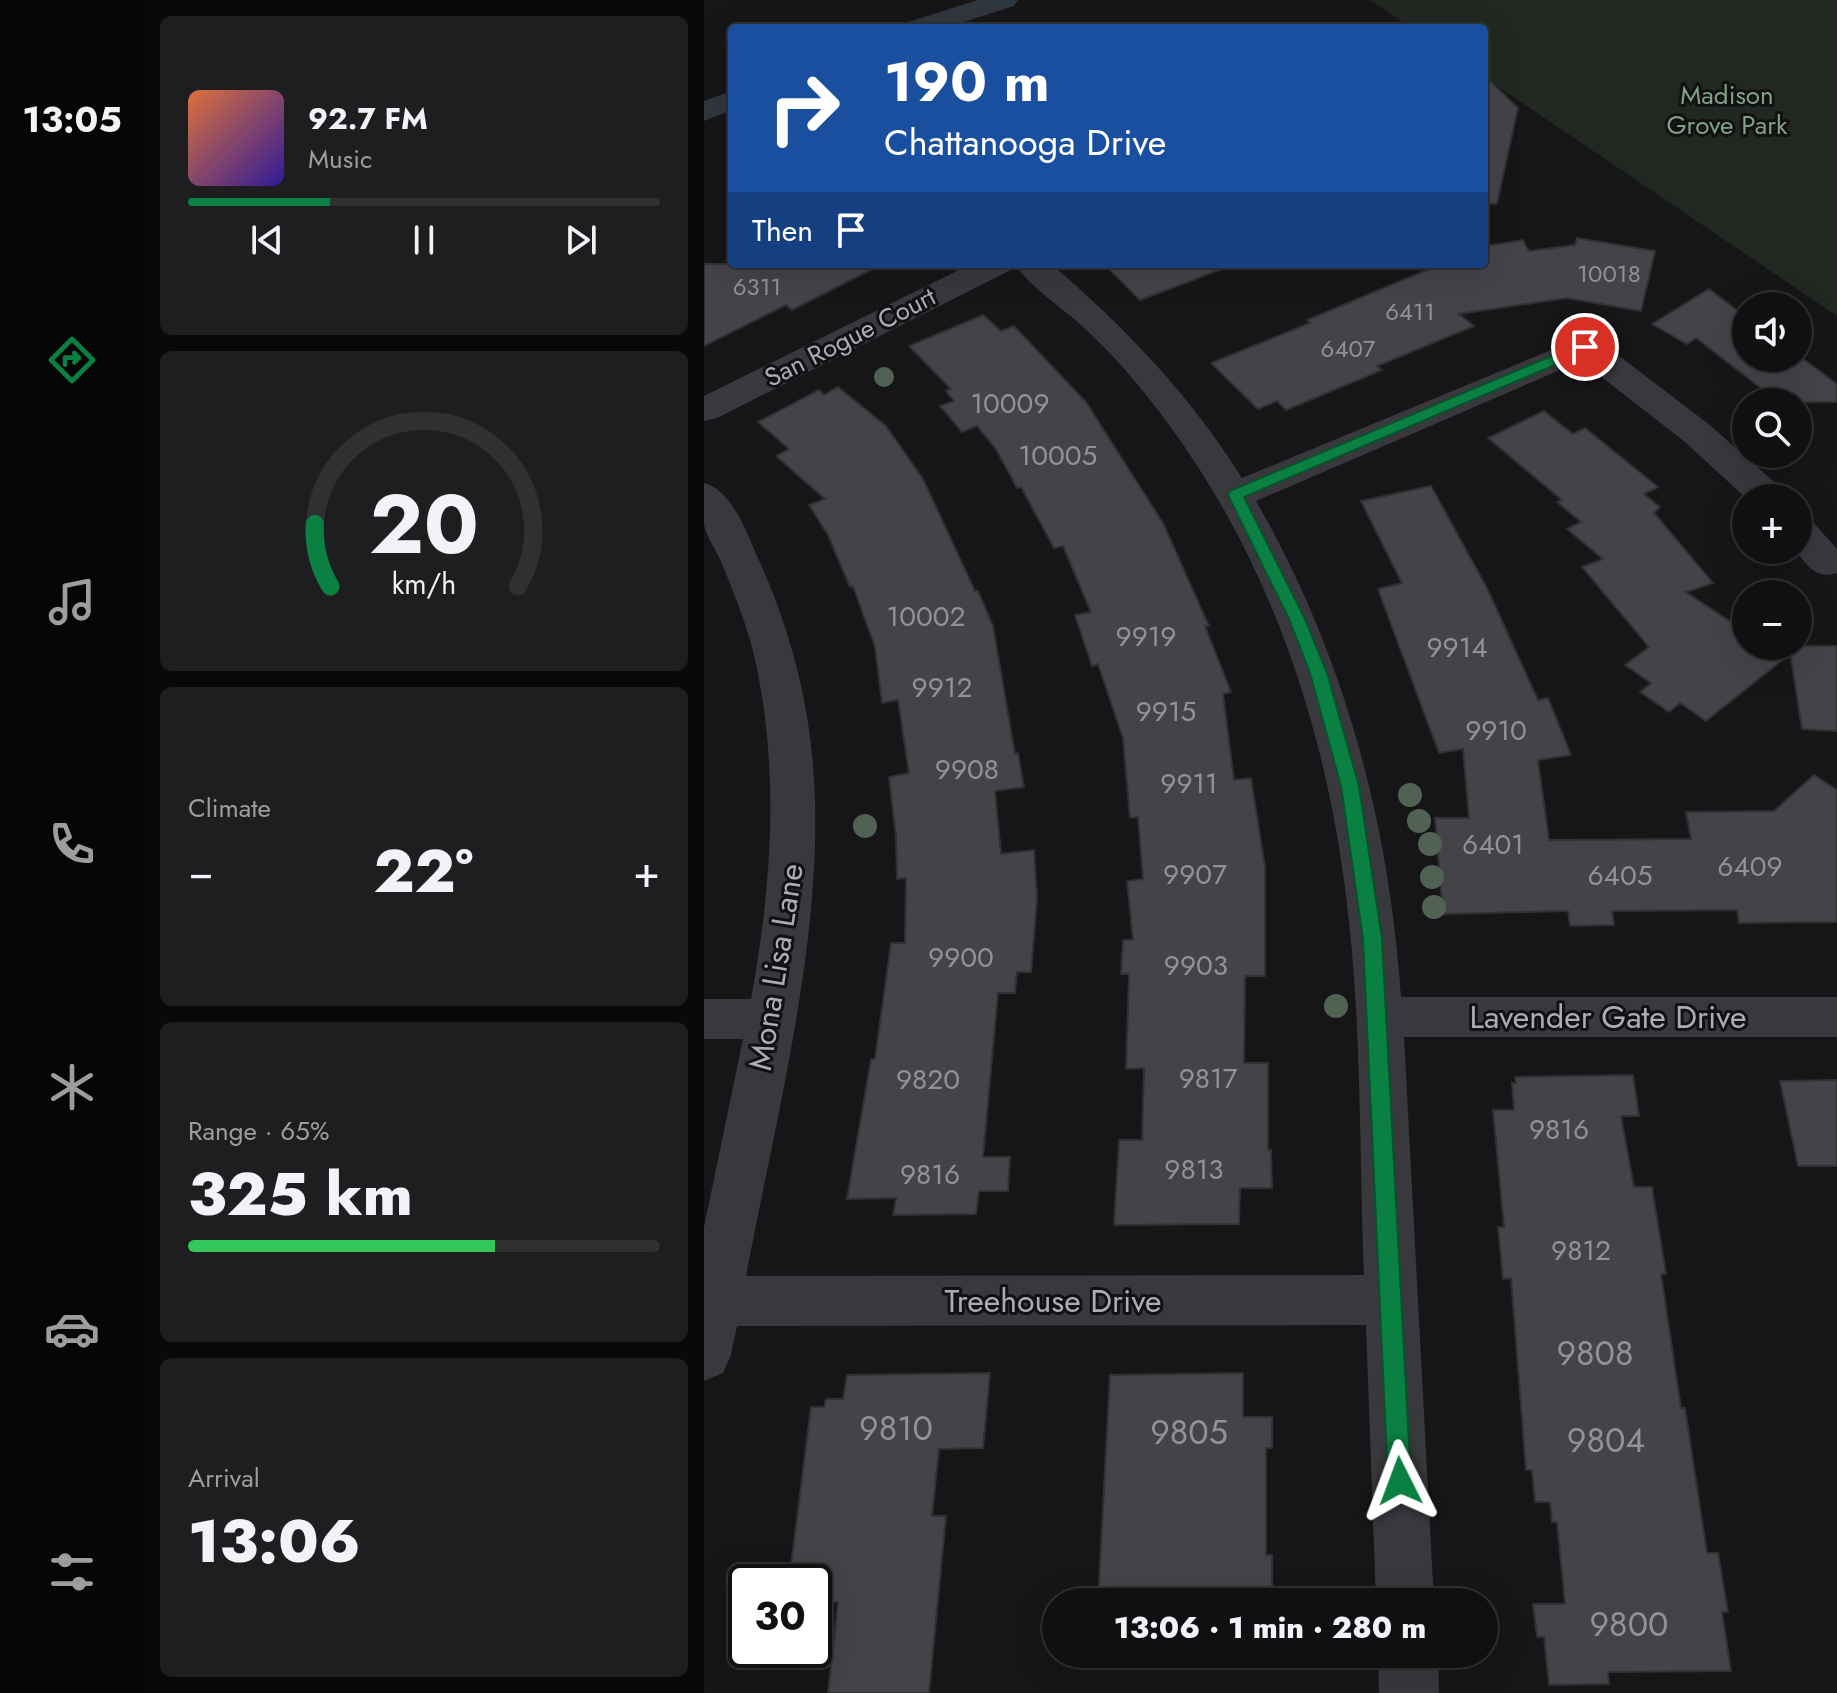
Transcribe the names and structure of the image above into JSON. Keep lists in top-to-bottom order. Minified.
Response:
{"streets":{"street":["San Rogue Court","Mona Lisa Lane","Lavender Gate Drive","Treehouse Drive"]},"crossings":[["Mona Lisa Lane","Treehouse Drive"]],"parks":["Madison Grove Park"],"house_numbers":["10018","6311","6411","6407","10009","10005","10002","9919","9914","9912","9915","9910","9908","9911","6401","6409","9907","6405","9900","9903","9817","9820","9816","9813","9816","9812","9808","9810","9805","9804","9800"],"page":{"tabs":"13:05","turn":["190 m","Chattanooga Drive"],"song":["92.7 FM","Music"],"then":"Then","map_buttons":["+","−"],"tile":["Climate",["Range · 65%","325 km"],["Arrival","13:06"]],"heat":["−","22°","+"],"limit":"30","trip":"13:06 · 1 min · 280 m","gauge":["20","km/h"]}}
